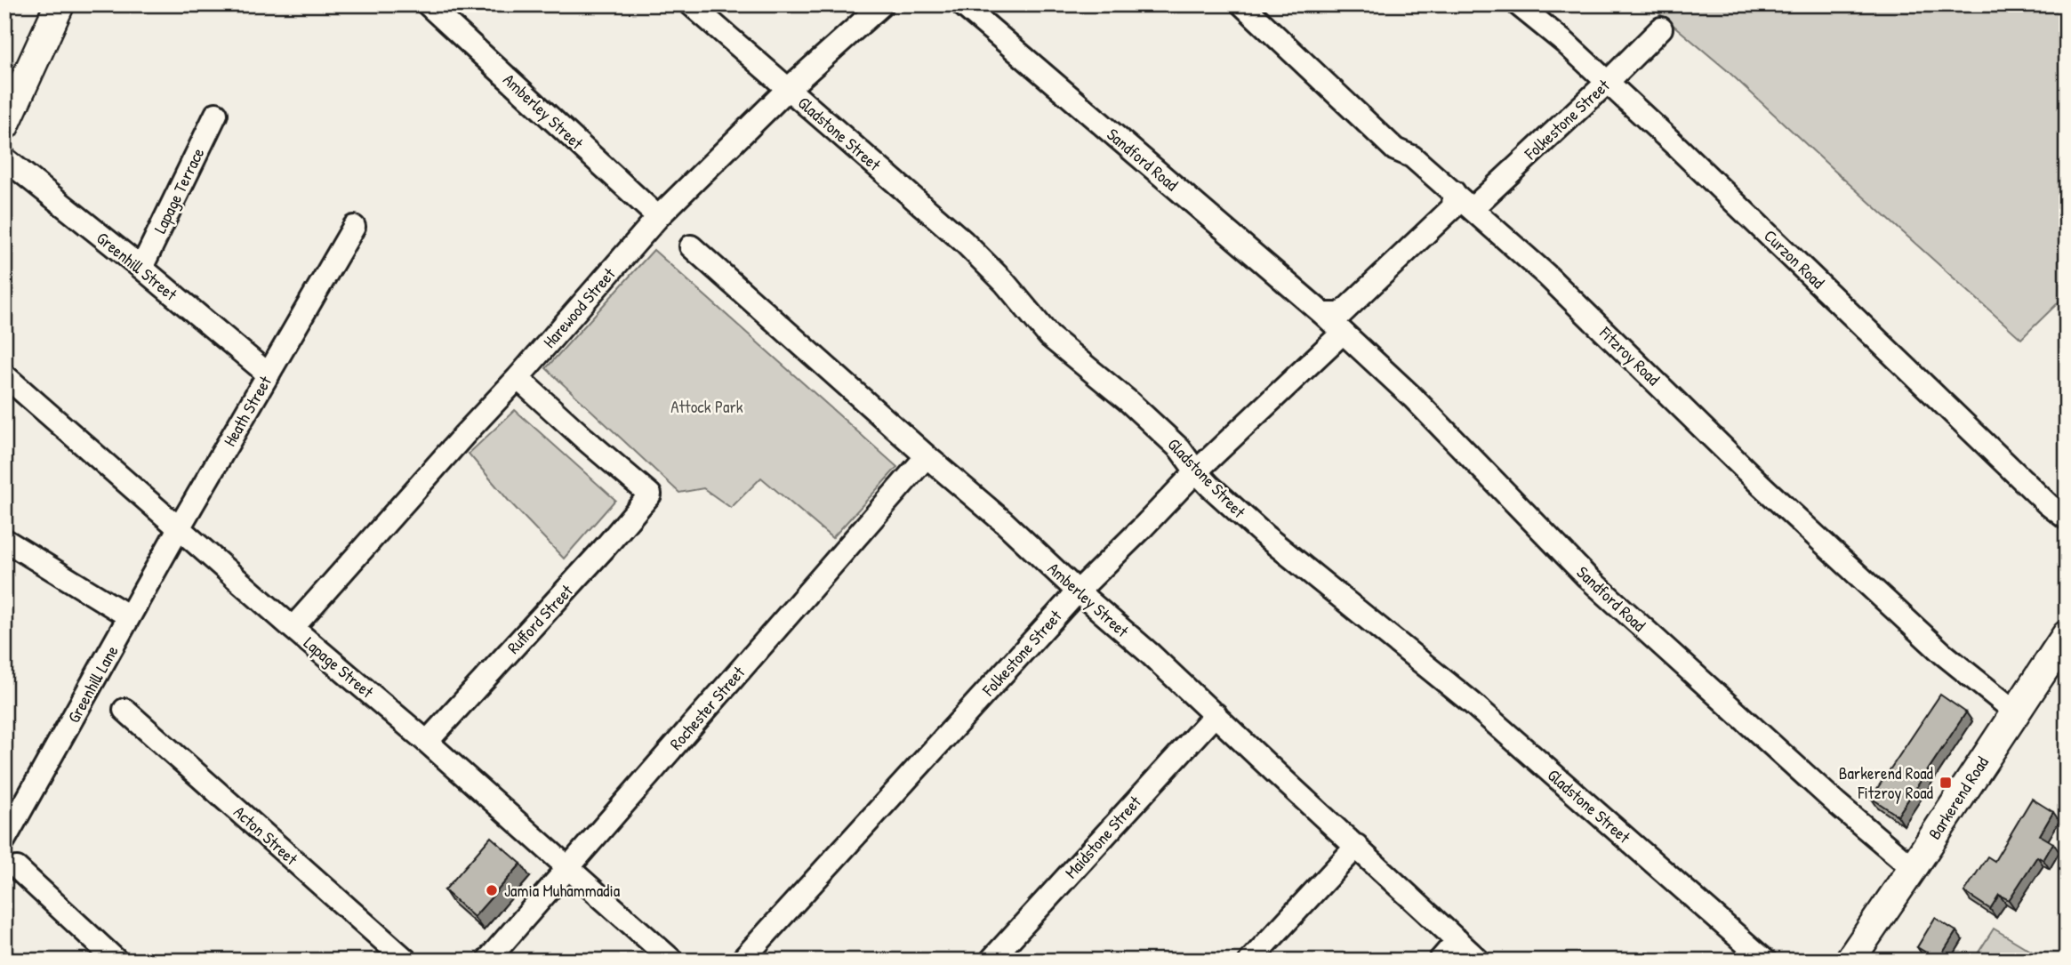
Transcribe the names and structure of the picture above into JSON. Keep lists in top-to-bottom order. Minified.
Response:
{"streets":{"main road":["Barkerend Road"],"street":["Amberley Street","Folkestone Street","Gladstone Street","Sandford Road","Lapage Terrace","Curzon Road","Greenhill Street","Harewood Street","Fitzroy Road","Heath Street","Rufford Street","Lapage Street","Greenhill Lane","Rochester Street","Acton Street","Maidstone Street"]},"crossings":[["Amberley Street","Folkestone Street"],["Amberley Street","Harewood Street"],["Amberley Street","Rochester Street"],["Amberley Street","Maidstone Street"],["Folkestone Street","Gladstone Street"],["Folkestone Street","Sandford Road"],["Folkestone Street","Curzon Road"],["Folkestone Street","Fitzroy Road"],["Gladstone Street","Harewood Street"],["Sandford Road","Barkerend Road"],["Lapage Terrace","Greenhill Street"],["Greenhill Street","Heath Street"],["Harewood Street","Rufford Street"],["Harewood Street","Lapage Street"],["Fitzroy Road","Barkerend Road"],["Heath Street","Lapage Street"],["Heath Street","Greenhill Lane"],["Rufford Street","Lapage Street"],["Lapage Street","Greenhill Lane"],["Lapage Street","Rochester Street"]],"parks":["Attock Park"],"places":{"transit":["Barkerend Road Fitzroy Road"],"other":["Jamia Muhammadia"]}}
